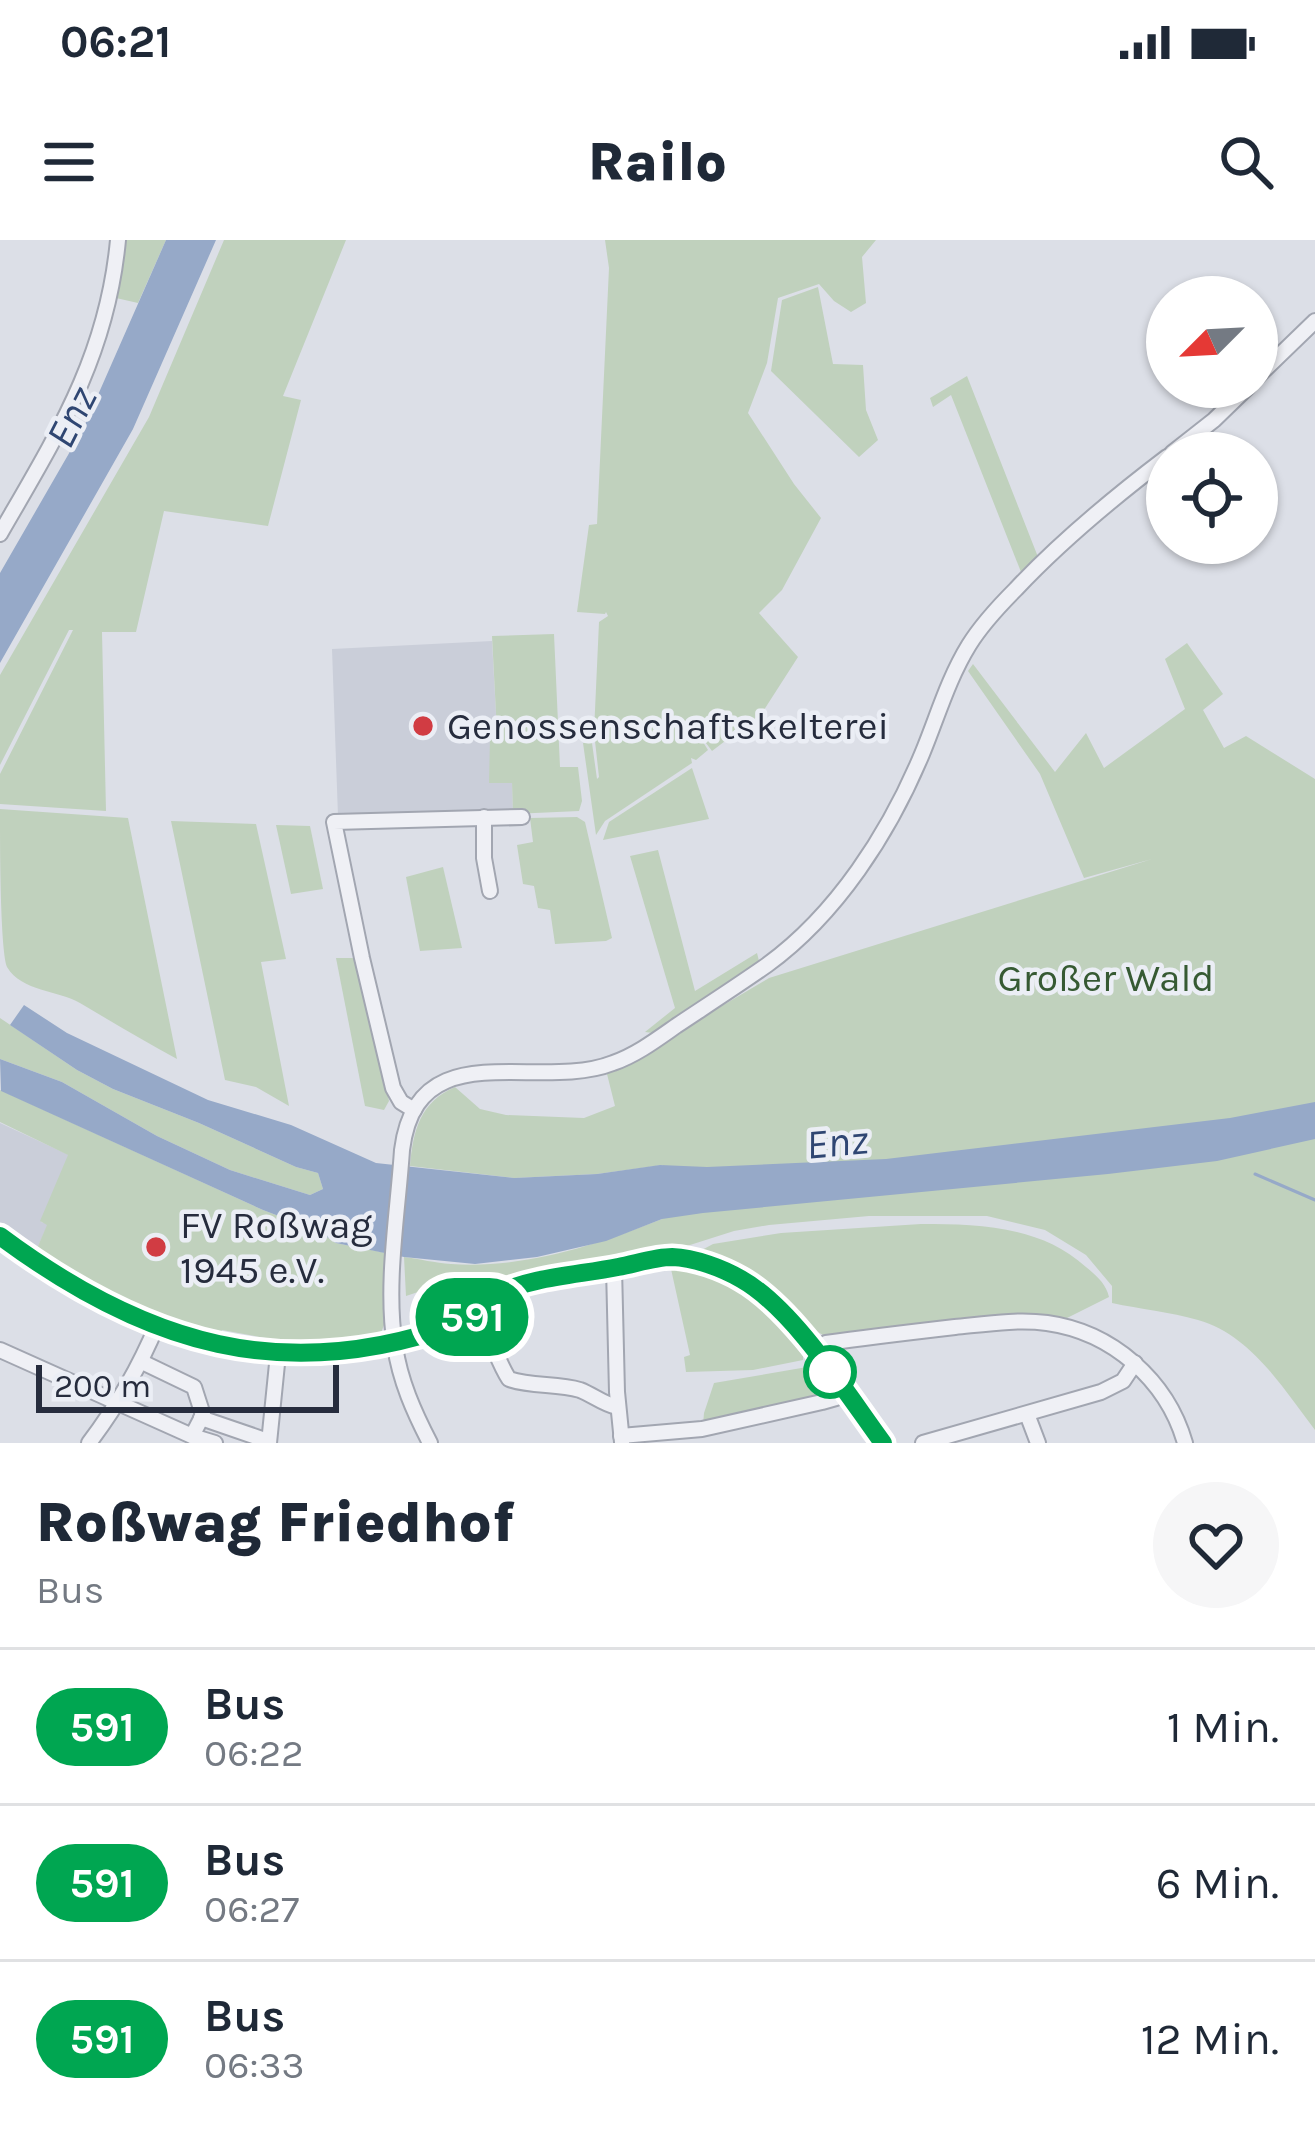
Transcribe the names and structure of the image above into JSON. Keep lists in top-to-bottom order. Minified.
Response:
{"water":["Enz"],"parks":["Großer Wald"],"places":["Genossenschaftskelterei","FV Roßwag 1945 e.V."],"lines":["bus line 591"],"scale_bar":"200 m","north":"bottom left","page":{"status":"06:21","header":"Railo","on_map":"591","scale":"200 m","heading":["Roßwag Friedhof","Bus"],"list":[{"mark":"591","name":"Bus","note":"06:22","value":"1 Min."},{"mark":"591","name":"Bus","note":"06:27","value":"6 Min."},{"mark":"591","name":"Bus","note":"06:33","value":"12 Min."}]}}
